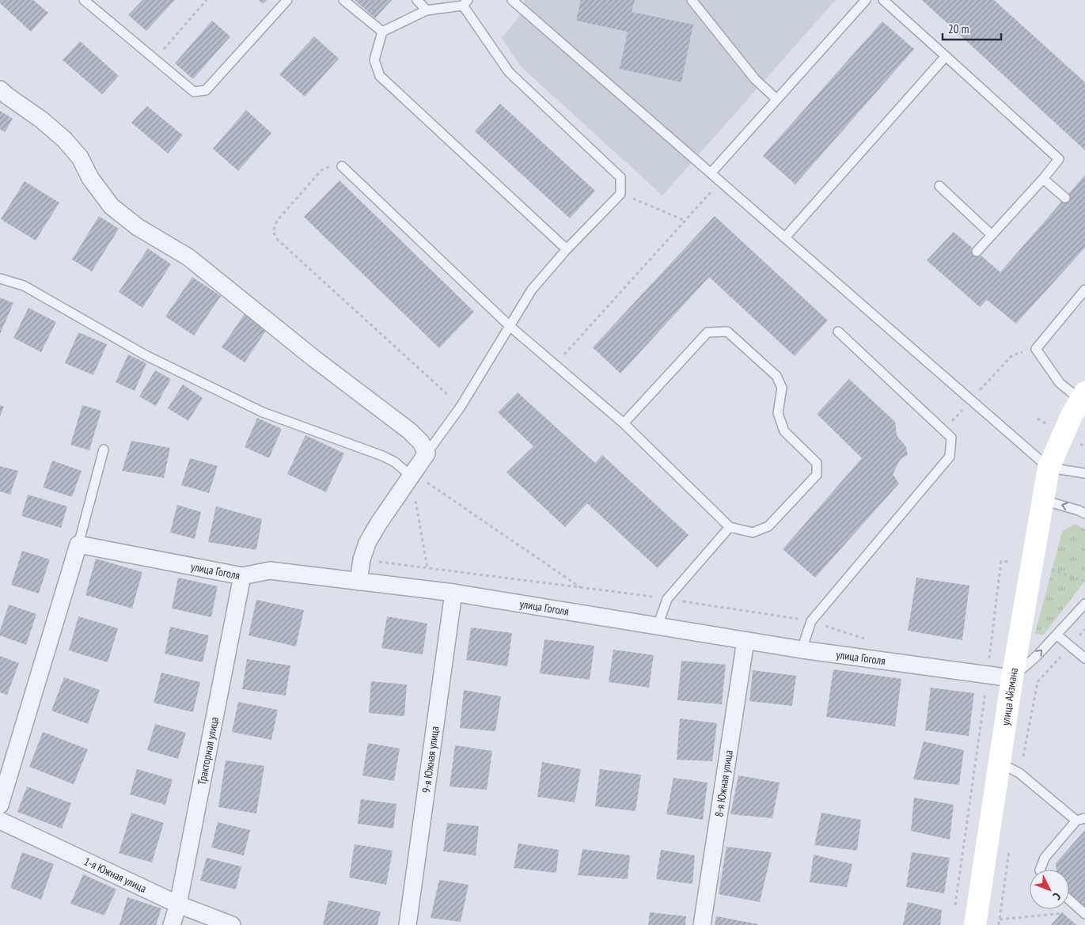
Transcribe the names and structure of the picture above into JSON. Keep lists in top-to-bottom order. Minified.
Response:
{"streets":{"street":["улица Гоголя","улица Айзмана","Тракторная улица","9-я Южная улица","8-я Южная улица","1-я Южная улица"]},"crossings":[["улица Гоголя","улица Айзмана"],["улица Гоголя","Тракторная улица"],["улица Гоголя","9-я Южная улица"],["улица Гоголя","8-я Южная улица"],["Тракторная улица","1-я Южная улица"]],"scale_bar":"20 m","north":"bottom right"}
